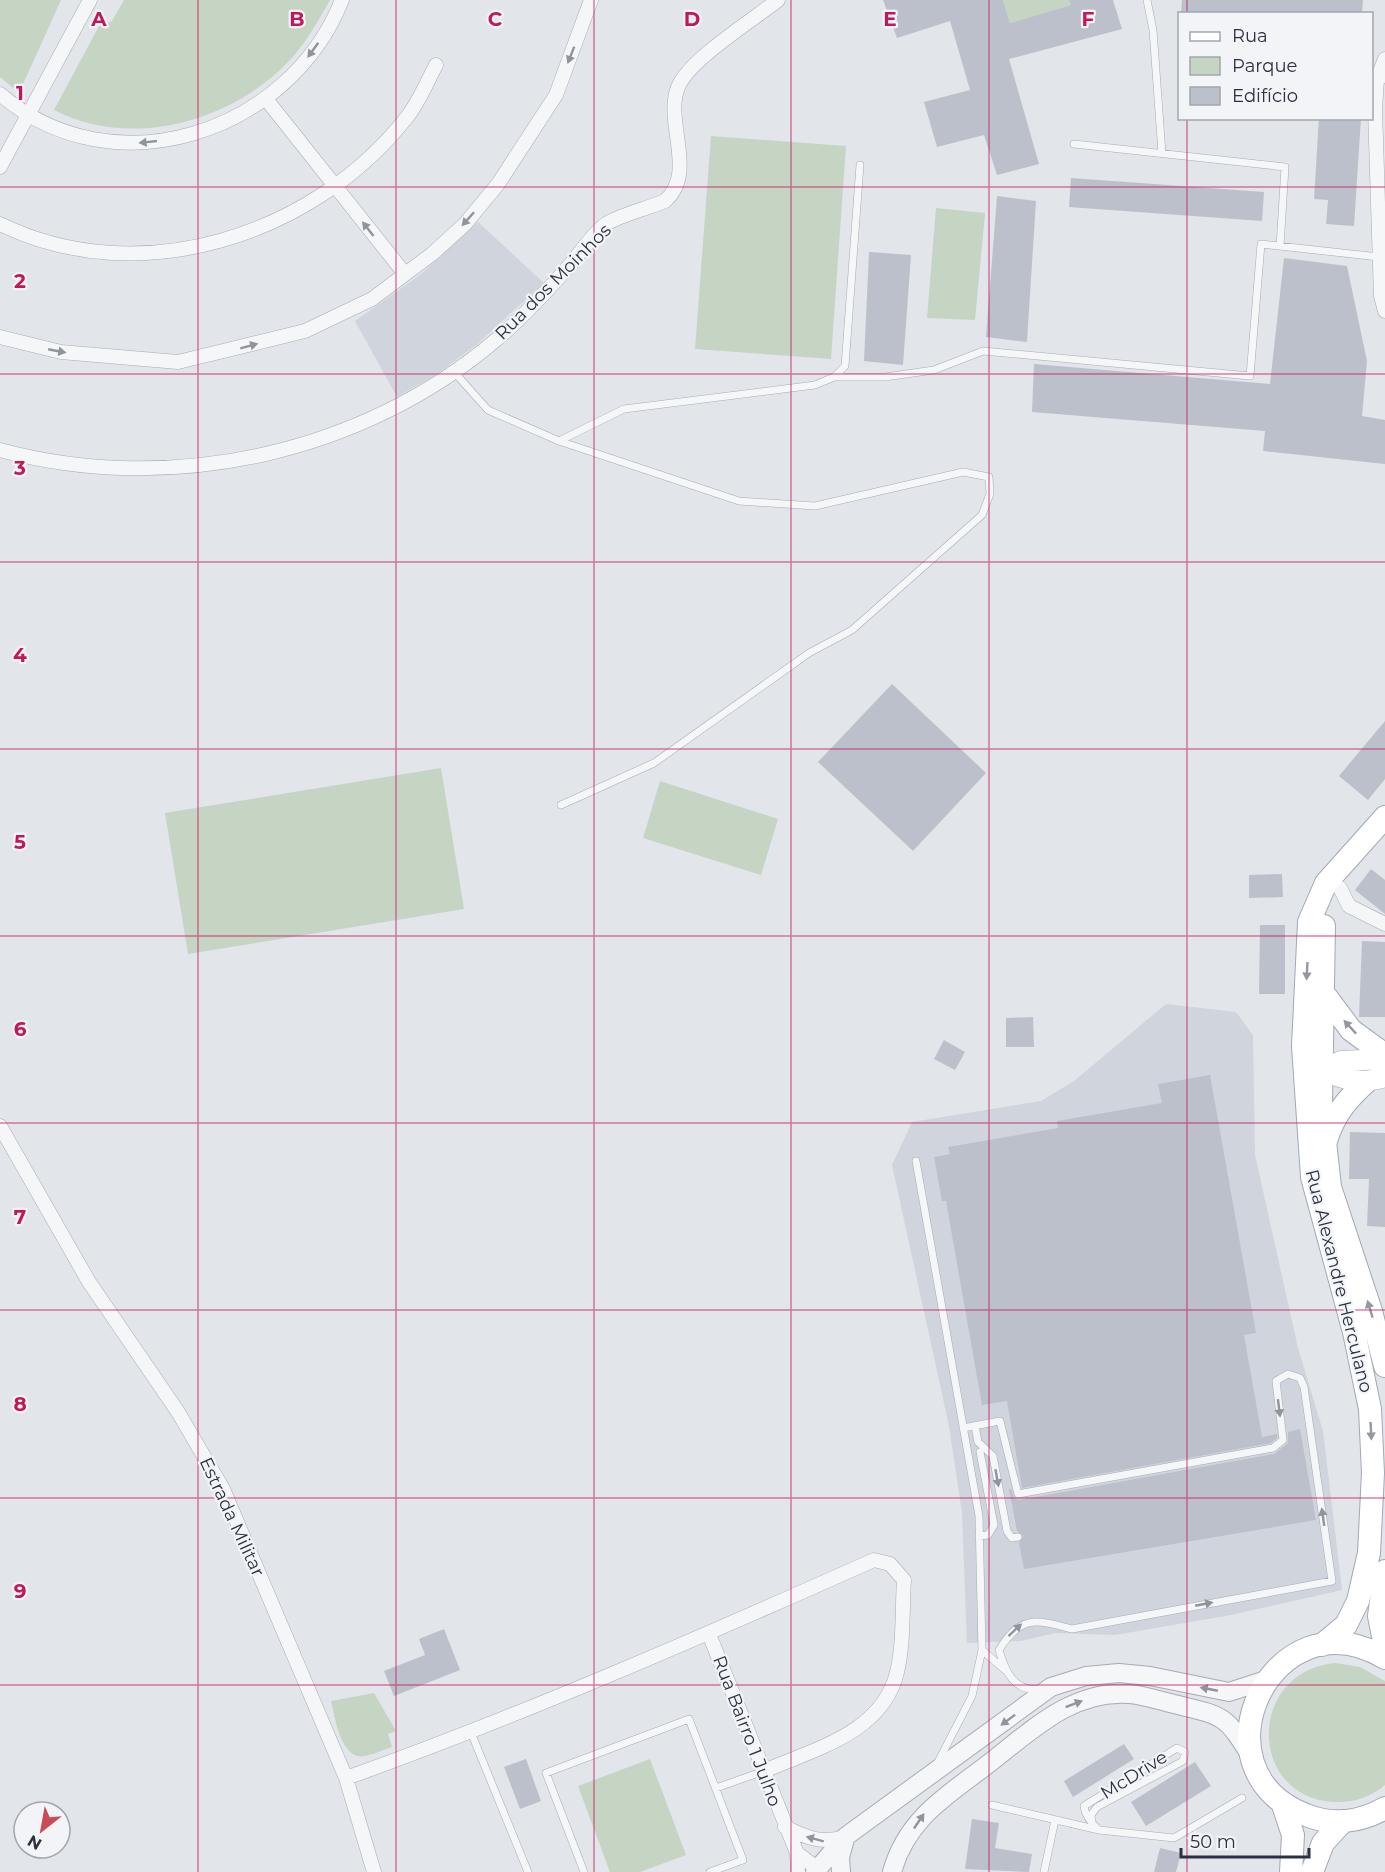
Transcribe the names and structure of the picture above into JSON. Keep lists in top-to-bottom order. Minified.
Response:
{"streets":{"main road":["Rua Alexandre Herculano"],"street":["Rua dos Moinhos","Estrada Militar","Rua Bairro 1 Julho"],"lane":["McDrive"]},"legend":["Rua","Parque","Edifício"],"scale_bar":"50 m","north":"bottom left","grid":{"columns":["A","B","C","D","E","F"],"rows":["1","2","3","4","5","6","7","8","9"]}}
